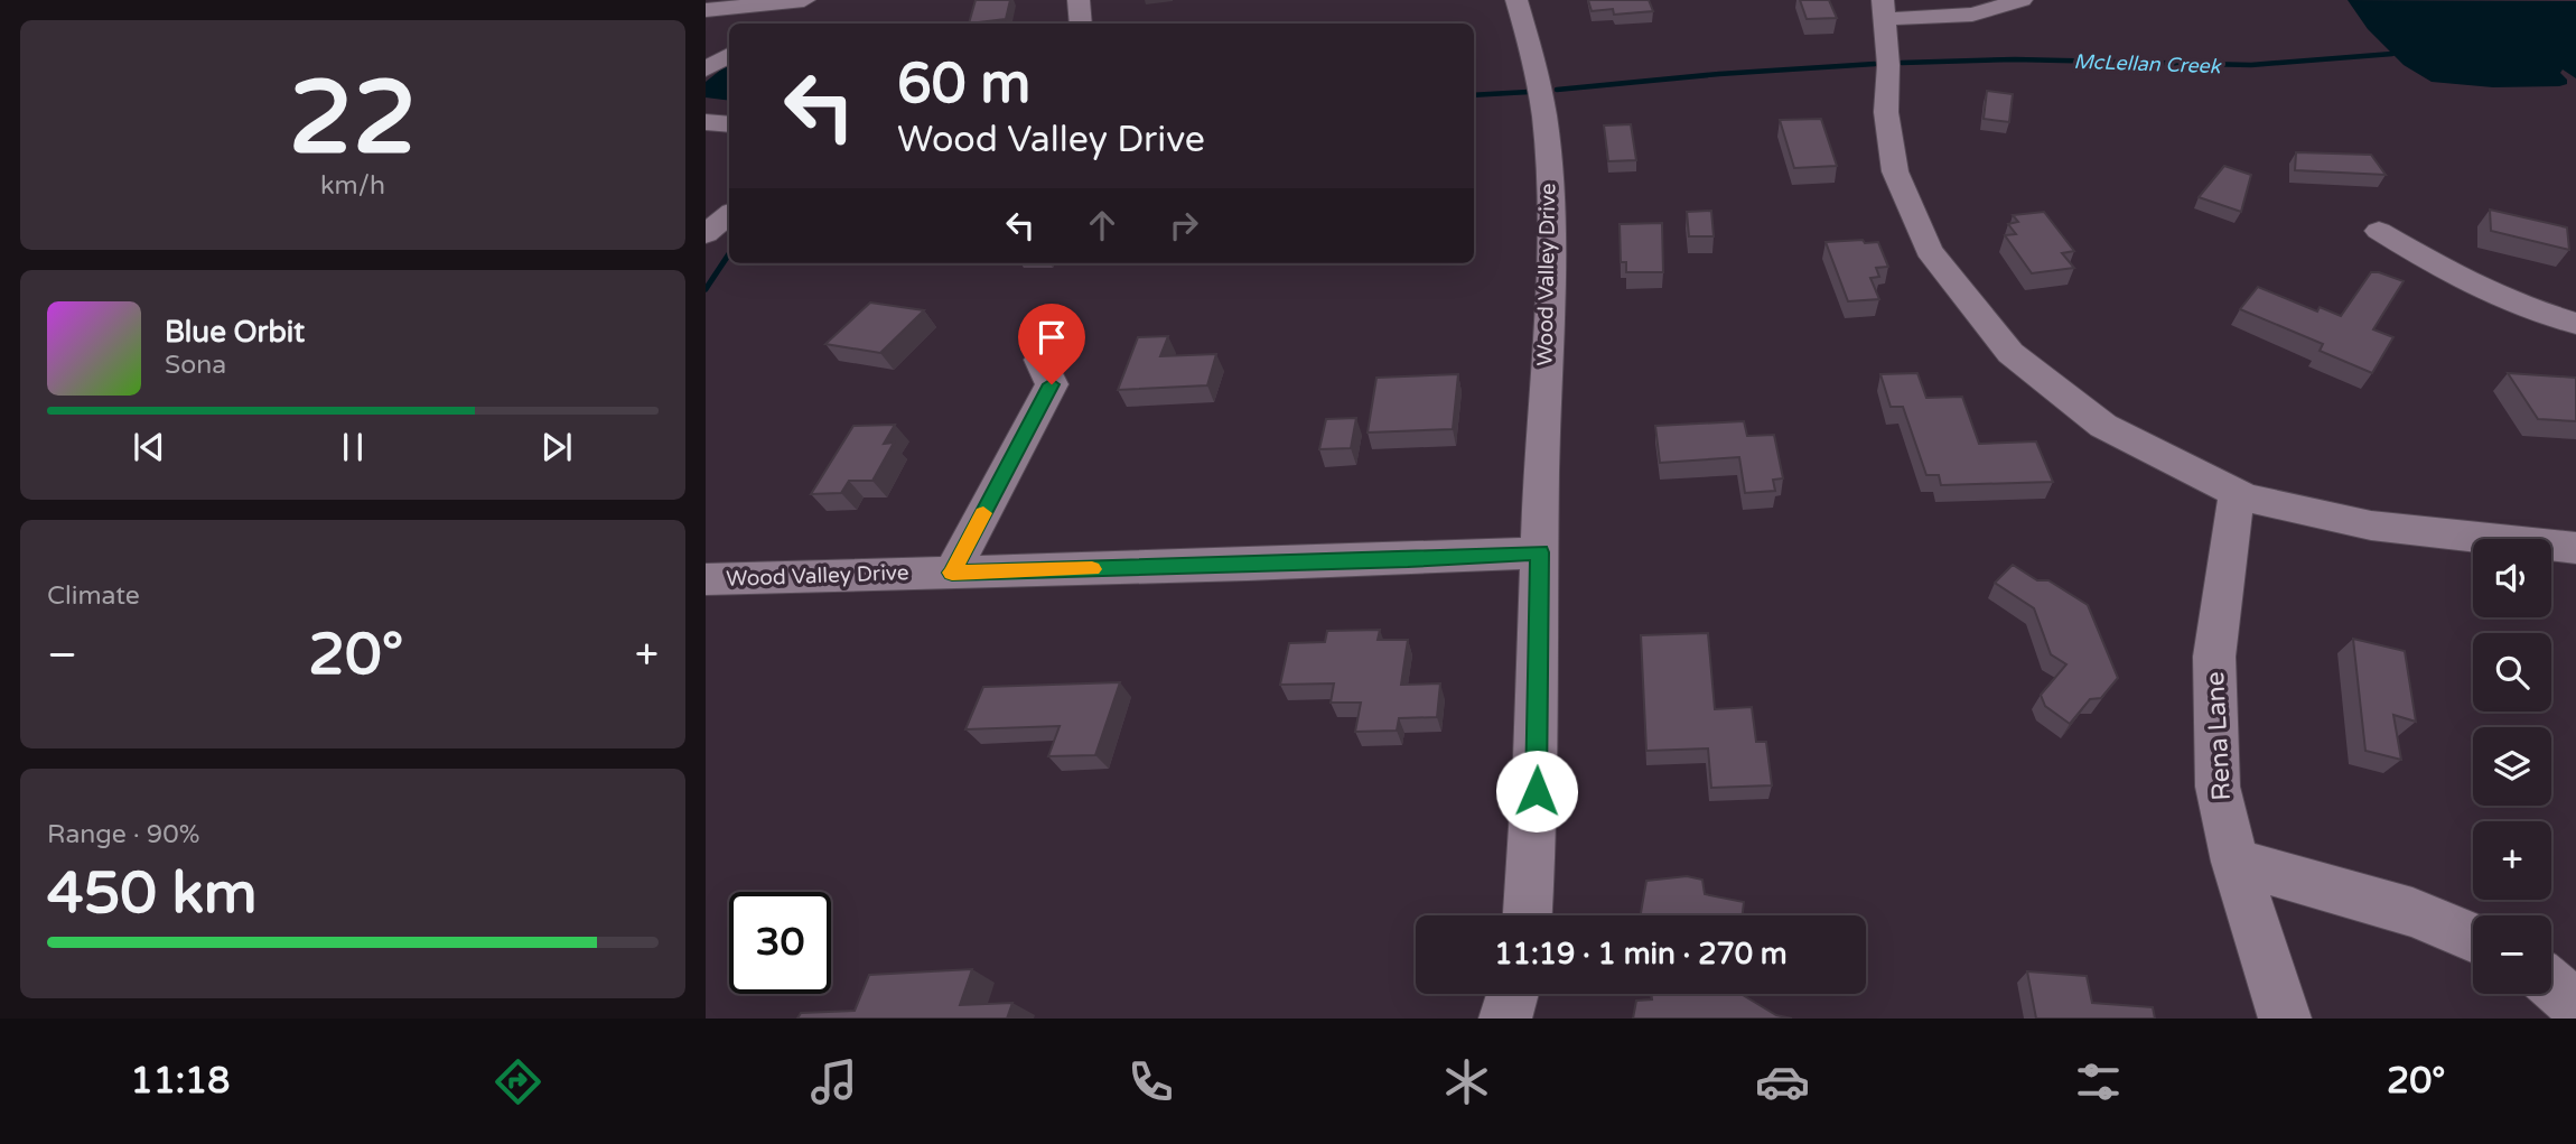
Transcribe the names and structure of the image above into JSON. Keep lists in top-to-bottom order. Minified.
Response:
{"streets":{"street":["Wood Valley Drive","Rena Lane"]},"water":["McLellan Creek"],"page":{"tile":[["22","km/h"],"Climate",["Range · 90%","450 km"]],"turn":["60 m","Wood Valley Drive"],"song":["Blue Orbit","Sona"],"map_buttons":["+","−"],"heat":["−","20°","+"],"limit":"30","trip":"11:19 · 1 min · 270 m","tabs":["11:18","20°"]}}
